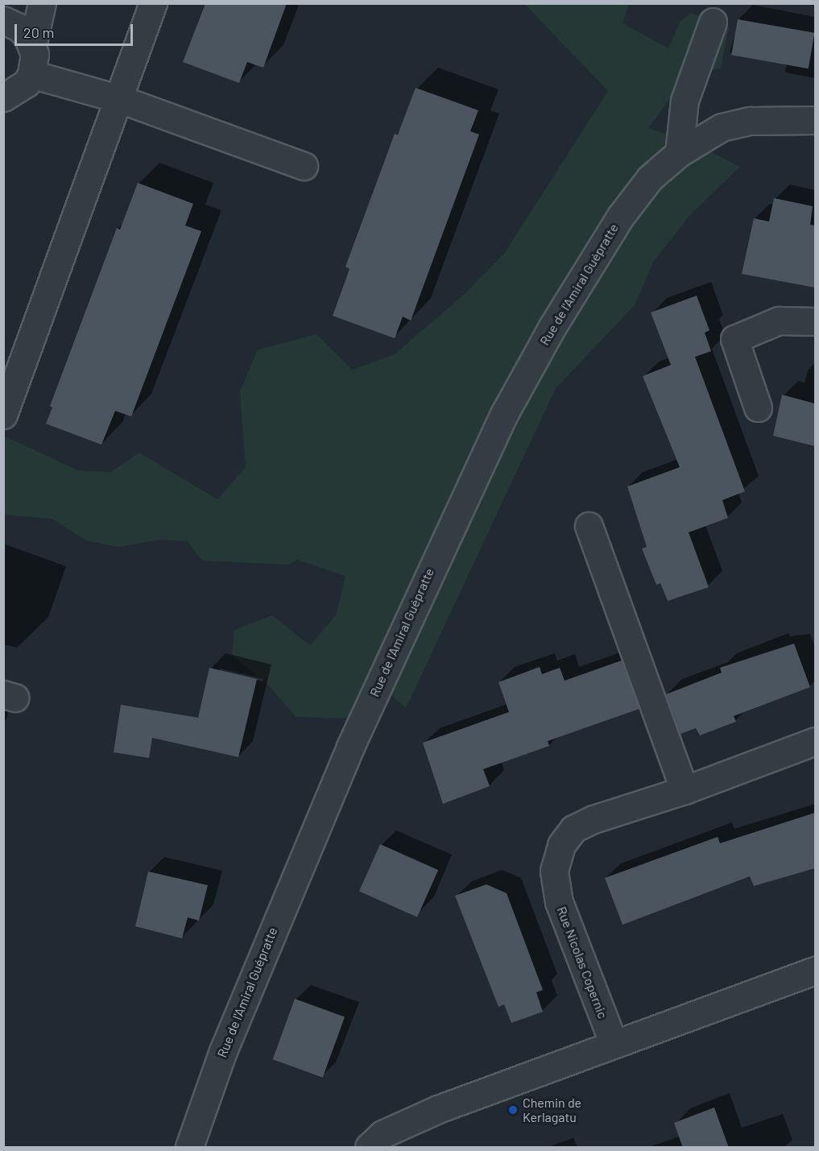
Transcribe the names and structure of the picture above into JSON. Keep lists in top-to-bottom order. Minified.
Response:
{"streets":{"street":["Rue de l'Amiral Guépratte","Rue Nicolas Copernic"]},"places":["Chemin de Kerlagatu"],"scale_bar":"20 m"}
